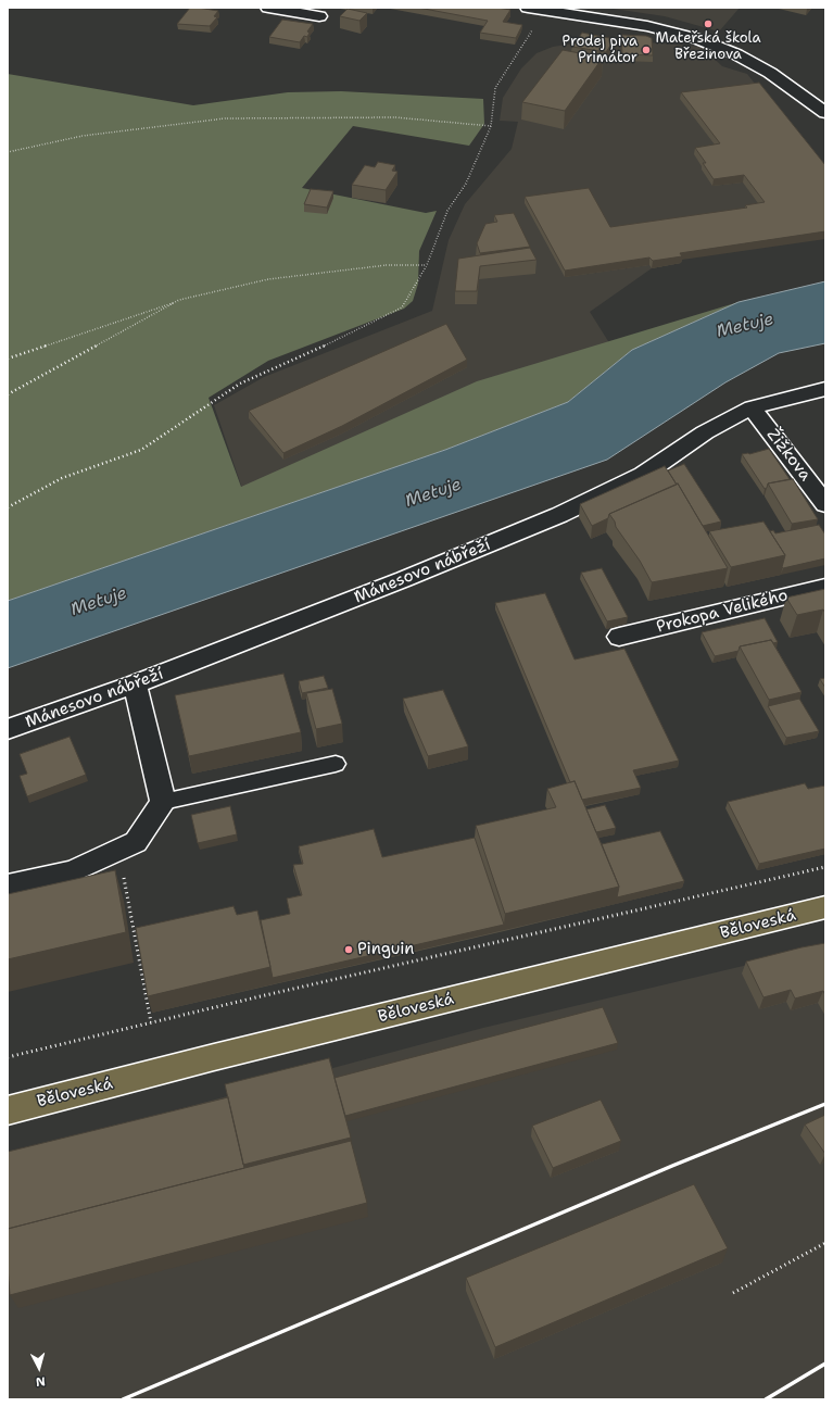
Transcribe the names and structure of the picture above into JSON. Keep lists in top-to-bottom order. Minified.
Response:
{"streets":{"main road":["Běloveská"],"street":["Žižkova","Mánesovo nábřeží","Prokopa Velikého"]},"crossings":[["Žižkova","Mánesovo nábřeží"]],"water":["Metuje"],"places":["Mateřská škola Březinova","Prodej piva Primátor","Pinguin"],"north":"bottom"}
